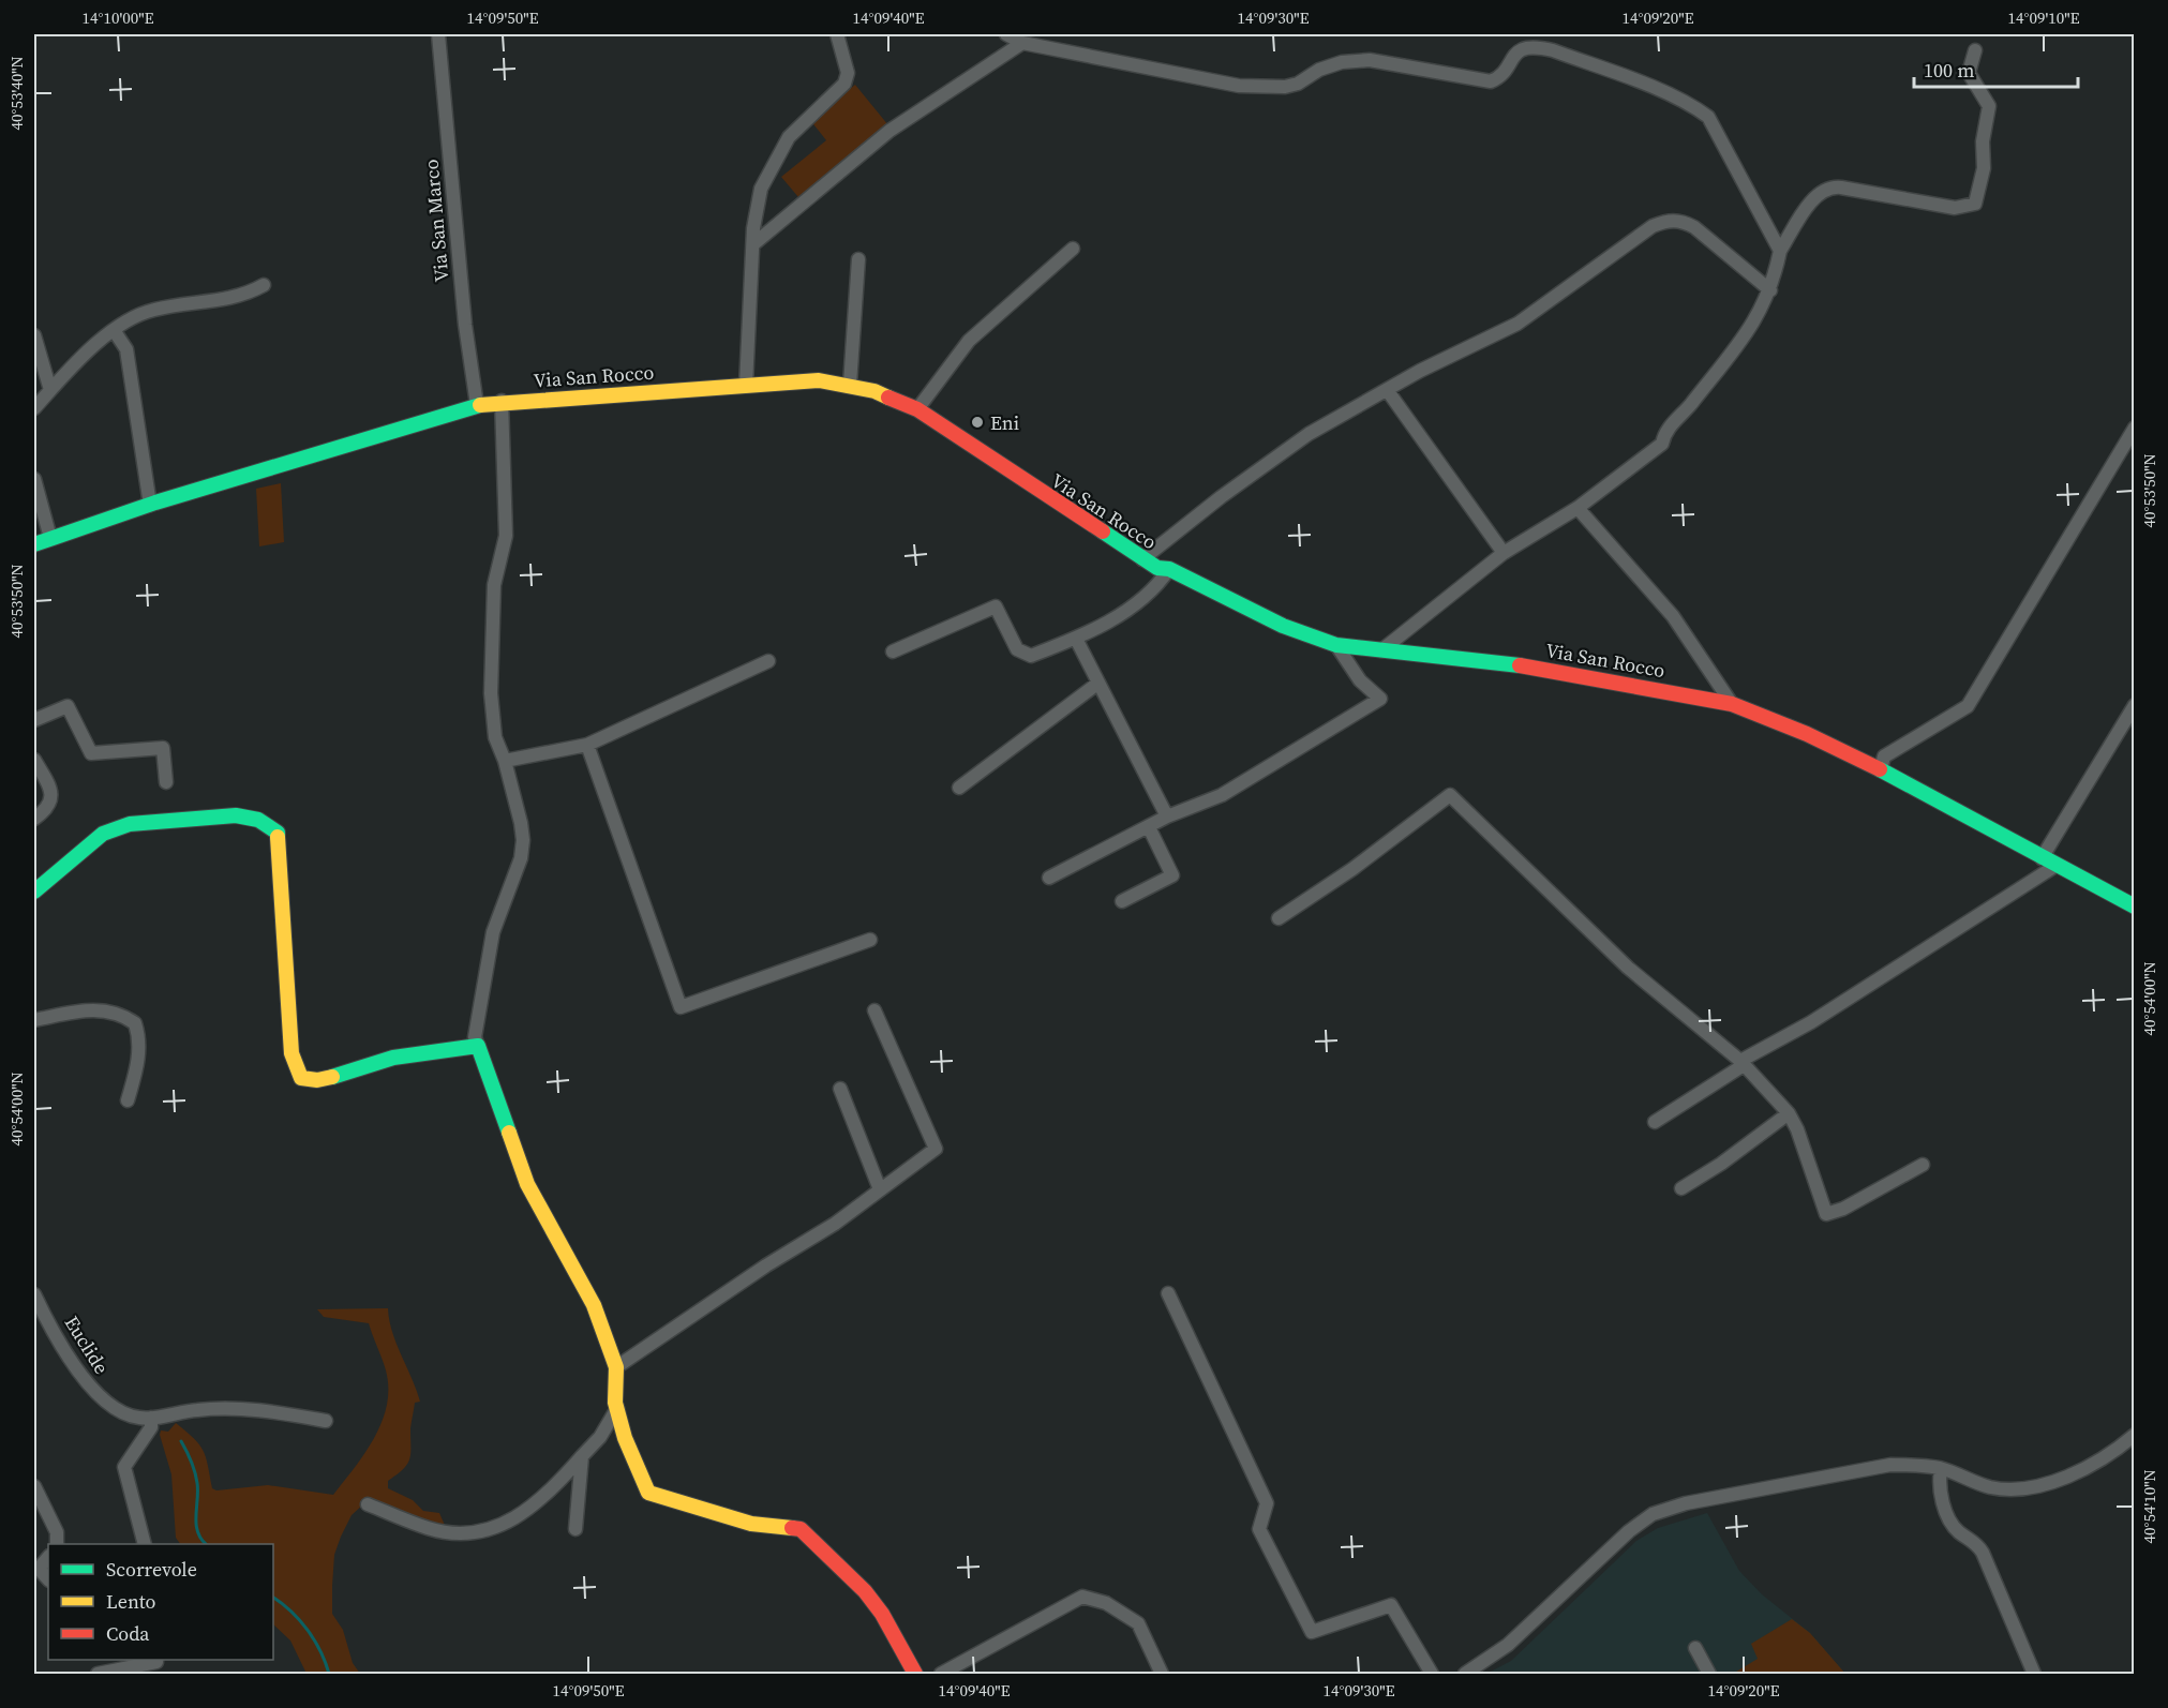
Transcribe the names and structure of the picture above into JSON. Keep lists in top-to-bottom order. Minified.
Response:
{"streets":{"street":["Via San Marco","Via San Rocco","Euclide"]},"crossings":[["Via San Marco","Via San Rocco"]],"places":["Eni"],"legend":["Scorrevole","Lento","Coda"],"scale_bar":"100 m","coordinates":["14°10'00\"E","14°09'50\"E","14°09'40\"E","14°09'30\"E","14°09'20\"E","14°09'10\"E","40°53'40\"N","40°53'50\"N","40°54'00\"N","40°54'10\"N"]}
